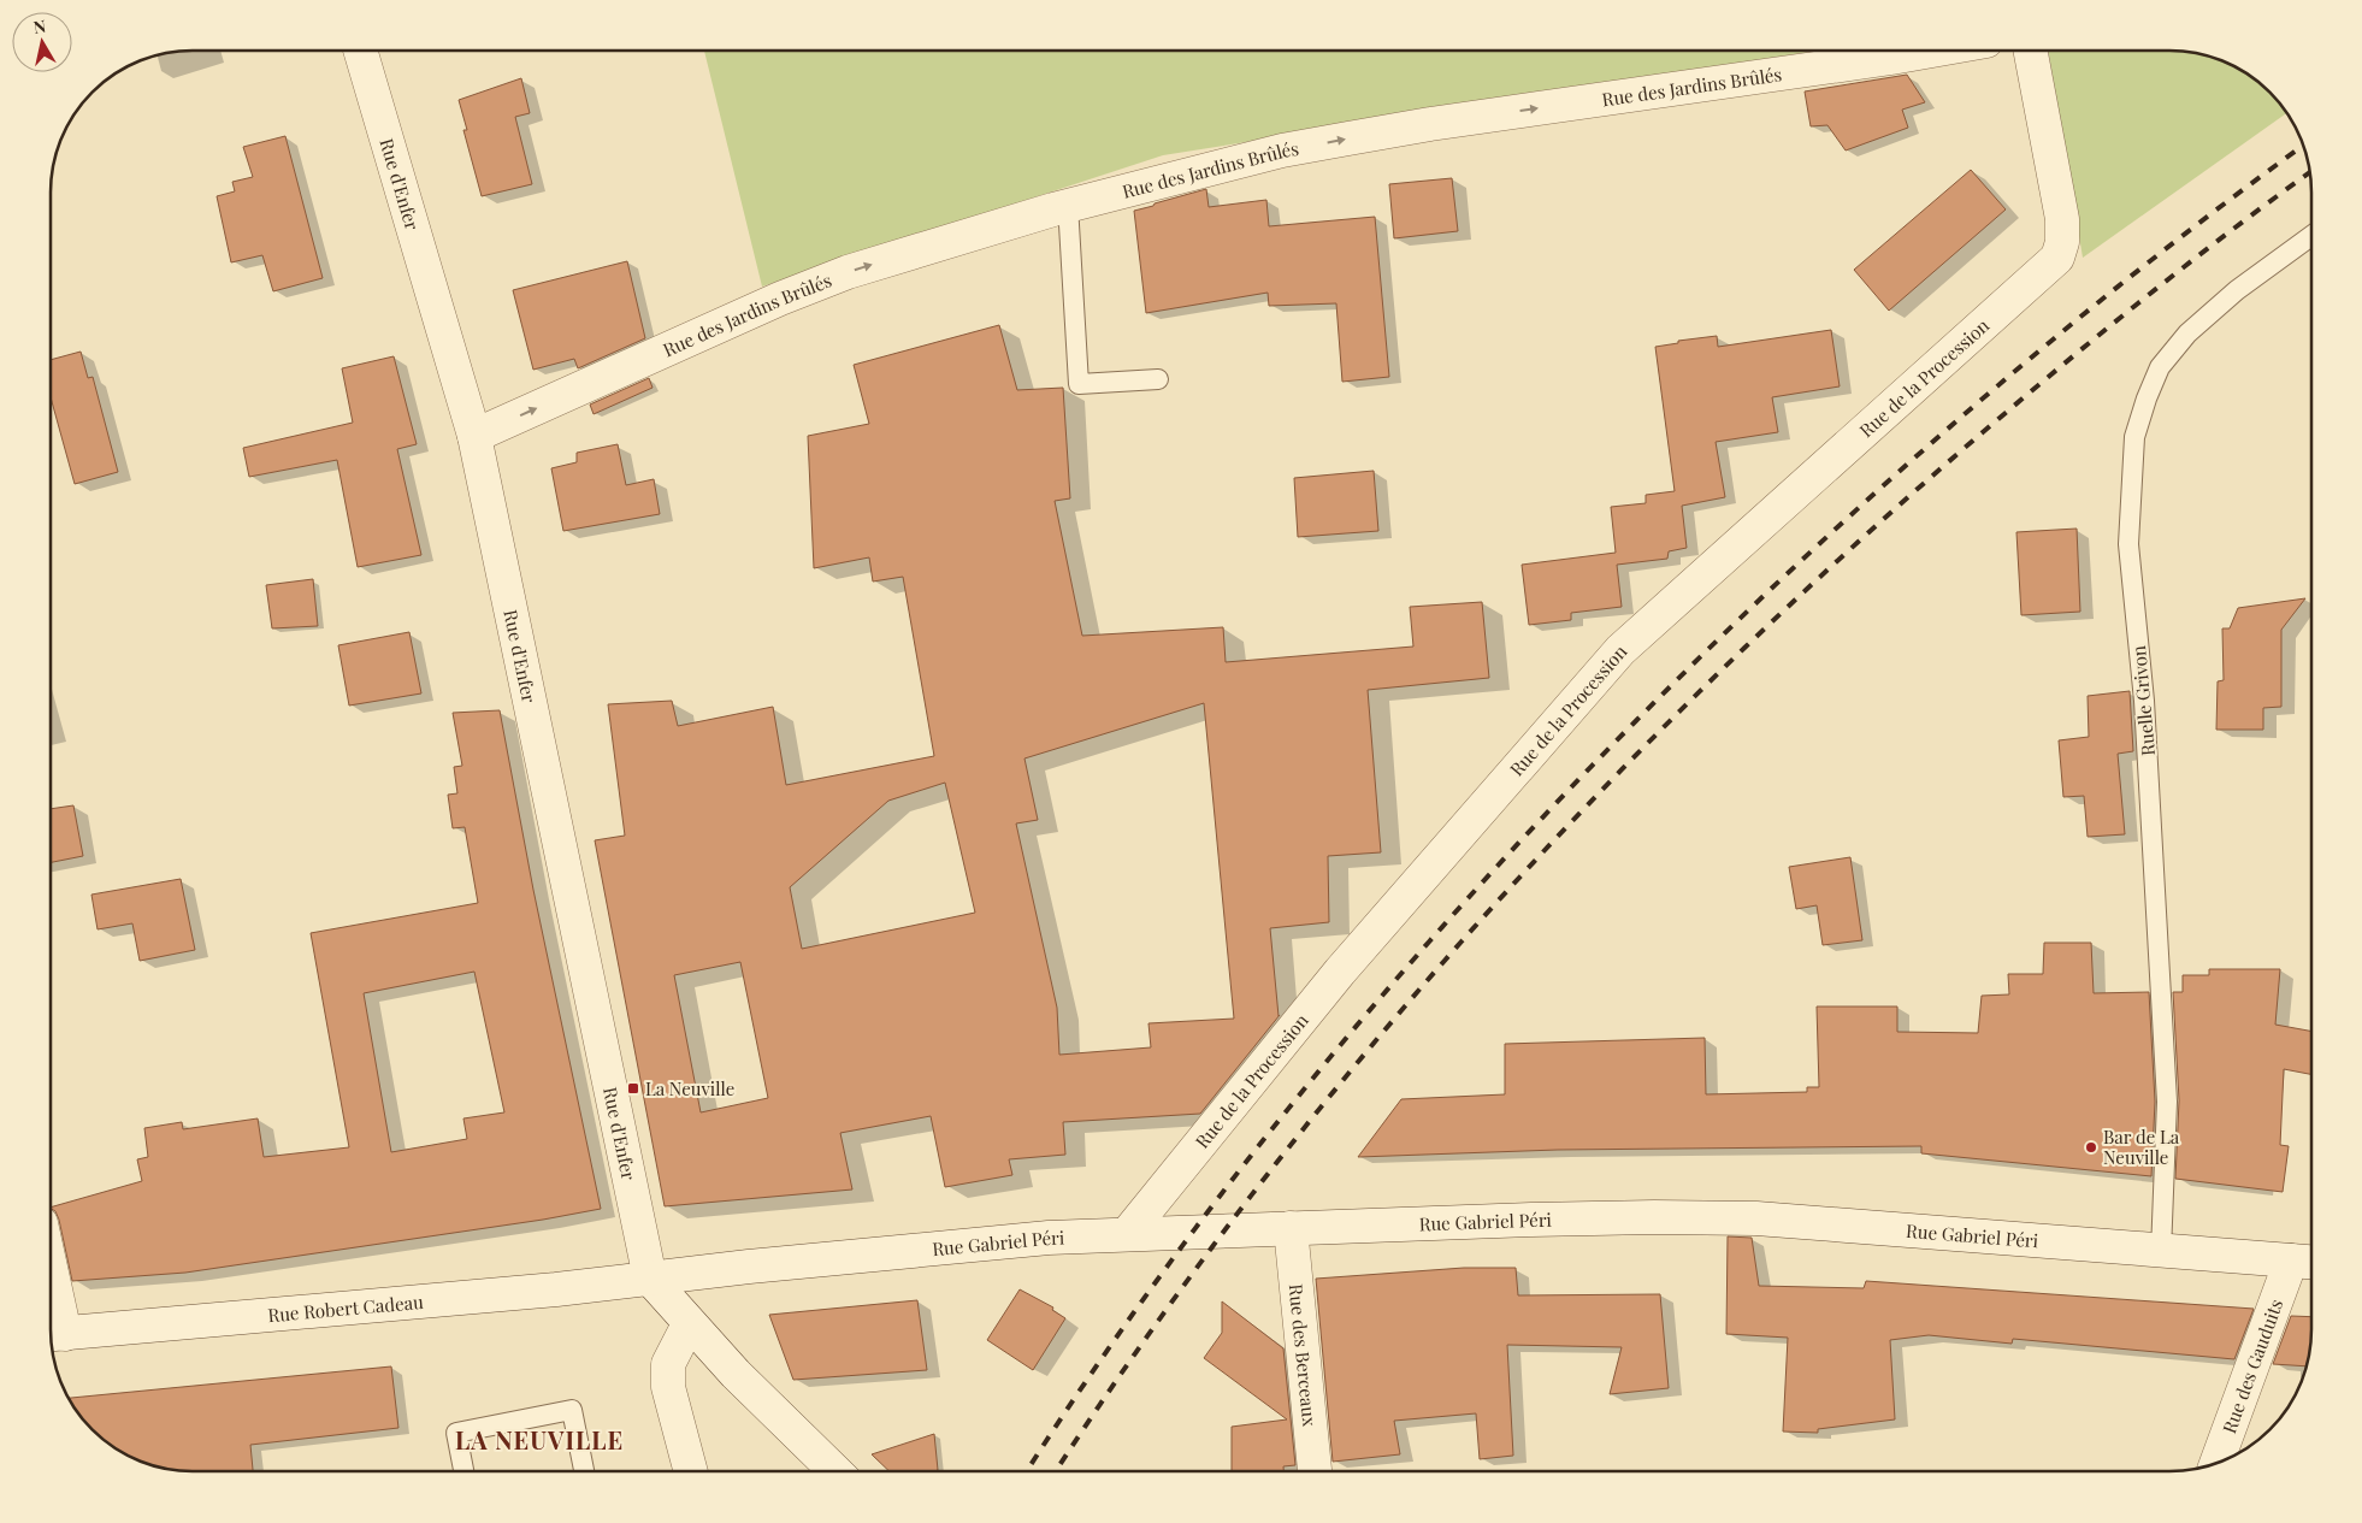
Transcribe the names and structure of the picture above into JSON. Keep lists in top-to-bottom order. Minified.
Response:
{"streets":{"street":["Rue des Jardins Brûlés","Rue d'Enfer","Rue de la Procession","Rue Gabriel Péri","Rue Robert Cadeau","Rue des Berceaux","Rue des Gauduits"],"lane":["Ruelle Grivon"]},"crossings":[["Rue des Jardins Brûlés","Rue d'Enfer"],["Rue d'Enfer","Rue Gabriel Péri"],["Rue d'Enfer","Rue Robert Cadeau"],["Rue de la Procession","Rue Gabriel Péri"],["Ruelle Grivon","Rue Gabriel Péri"],["Rue Gabriel Péri","Rue Robert Cadeau"],["Rue Gabriel Péri","Rue des Berceaux"],["Rue Gabriel Péri","Rue des Gauduits"]],"one_way":["Rue des Jardins Brûlés"],"districts":["LA NEUVILLE"],"places":{"transit":["La Neuville"],"other":["Bar de La Neuville"]},"north":"top"}
